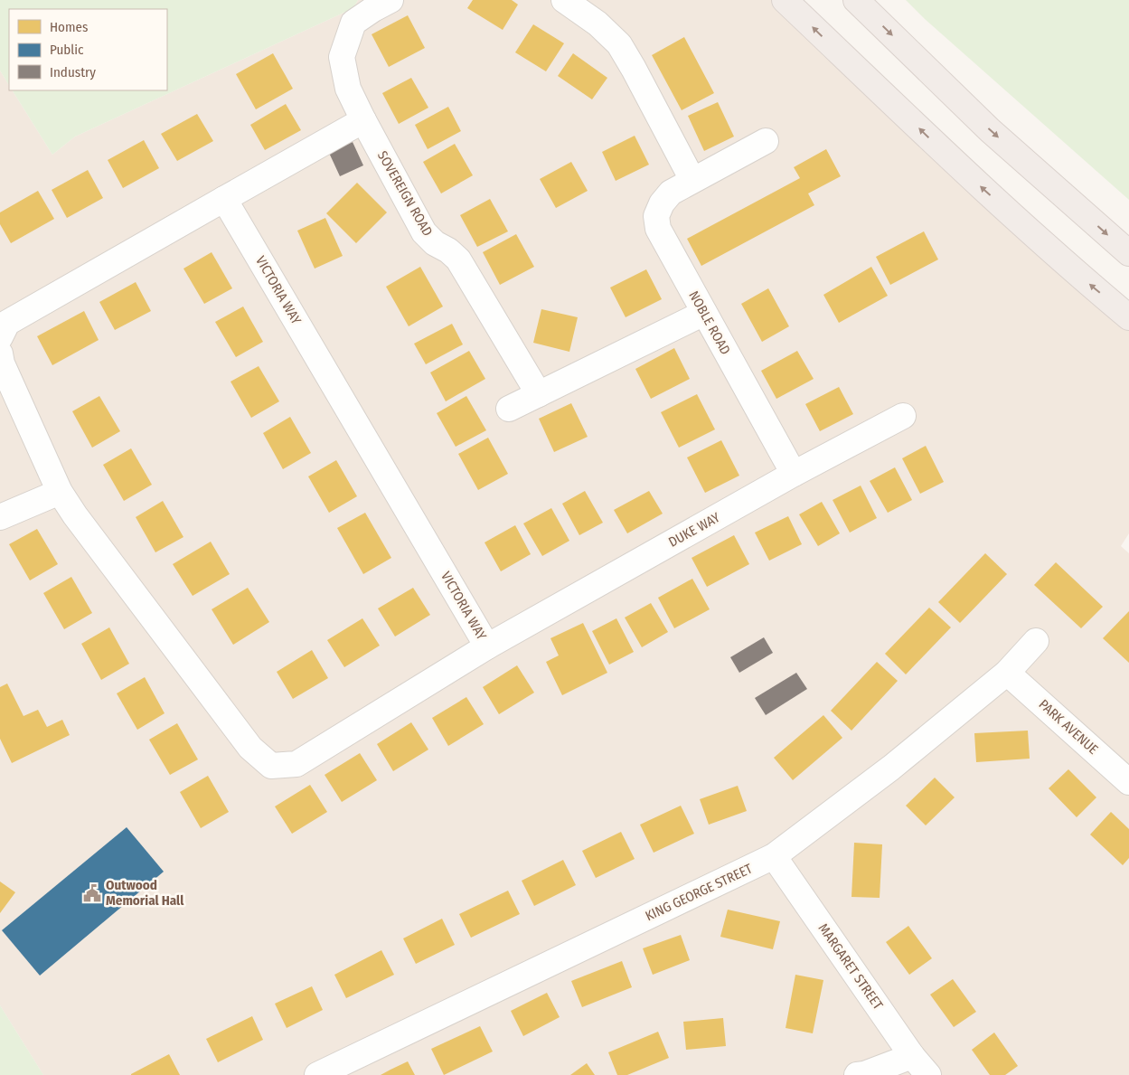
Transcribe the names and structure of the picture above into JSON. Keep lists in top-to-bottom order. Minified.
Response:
{"streets":{"street":["SOVEREIGN ROAD","VICTORIA WAY","NOBLE ROAD","DUKE WAY","PARK AVENUE","KING GEORGE STREET","MARGARET STREET"]},"crossings":[["VICTORIA WAY","DUKE WAY"],["NOBLE ROAD","DUKE WAY"],["PARK AVENUE","KING GEORGE STREET"],["KING GEORGE STREET","MARGARET STREET"]],"places":{"public building":["Outwood Memorial Hall"]},"legend":["Homes","Public","Industry"]}
